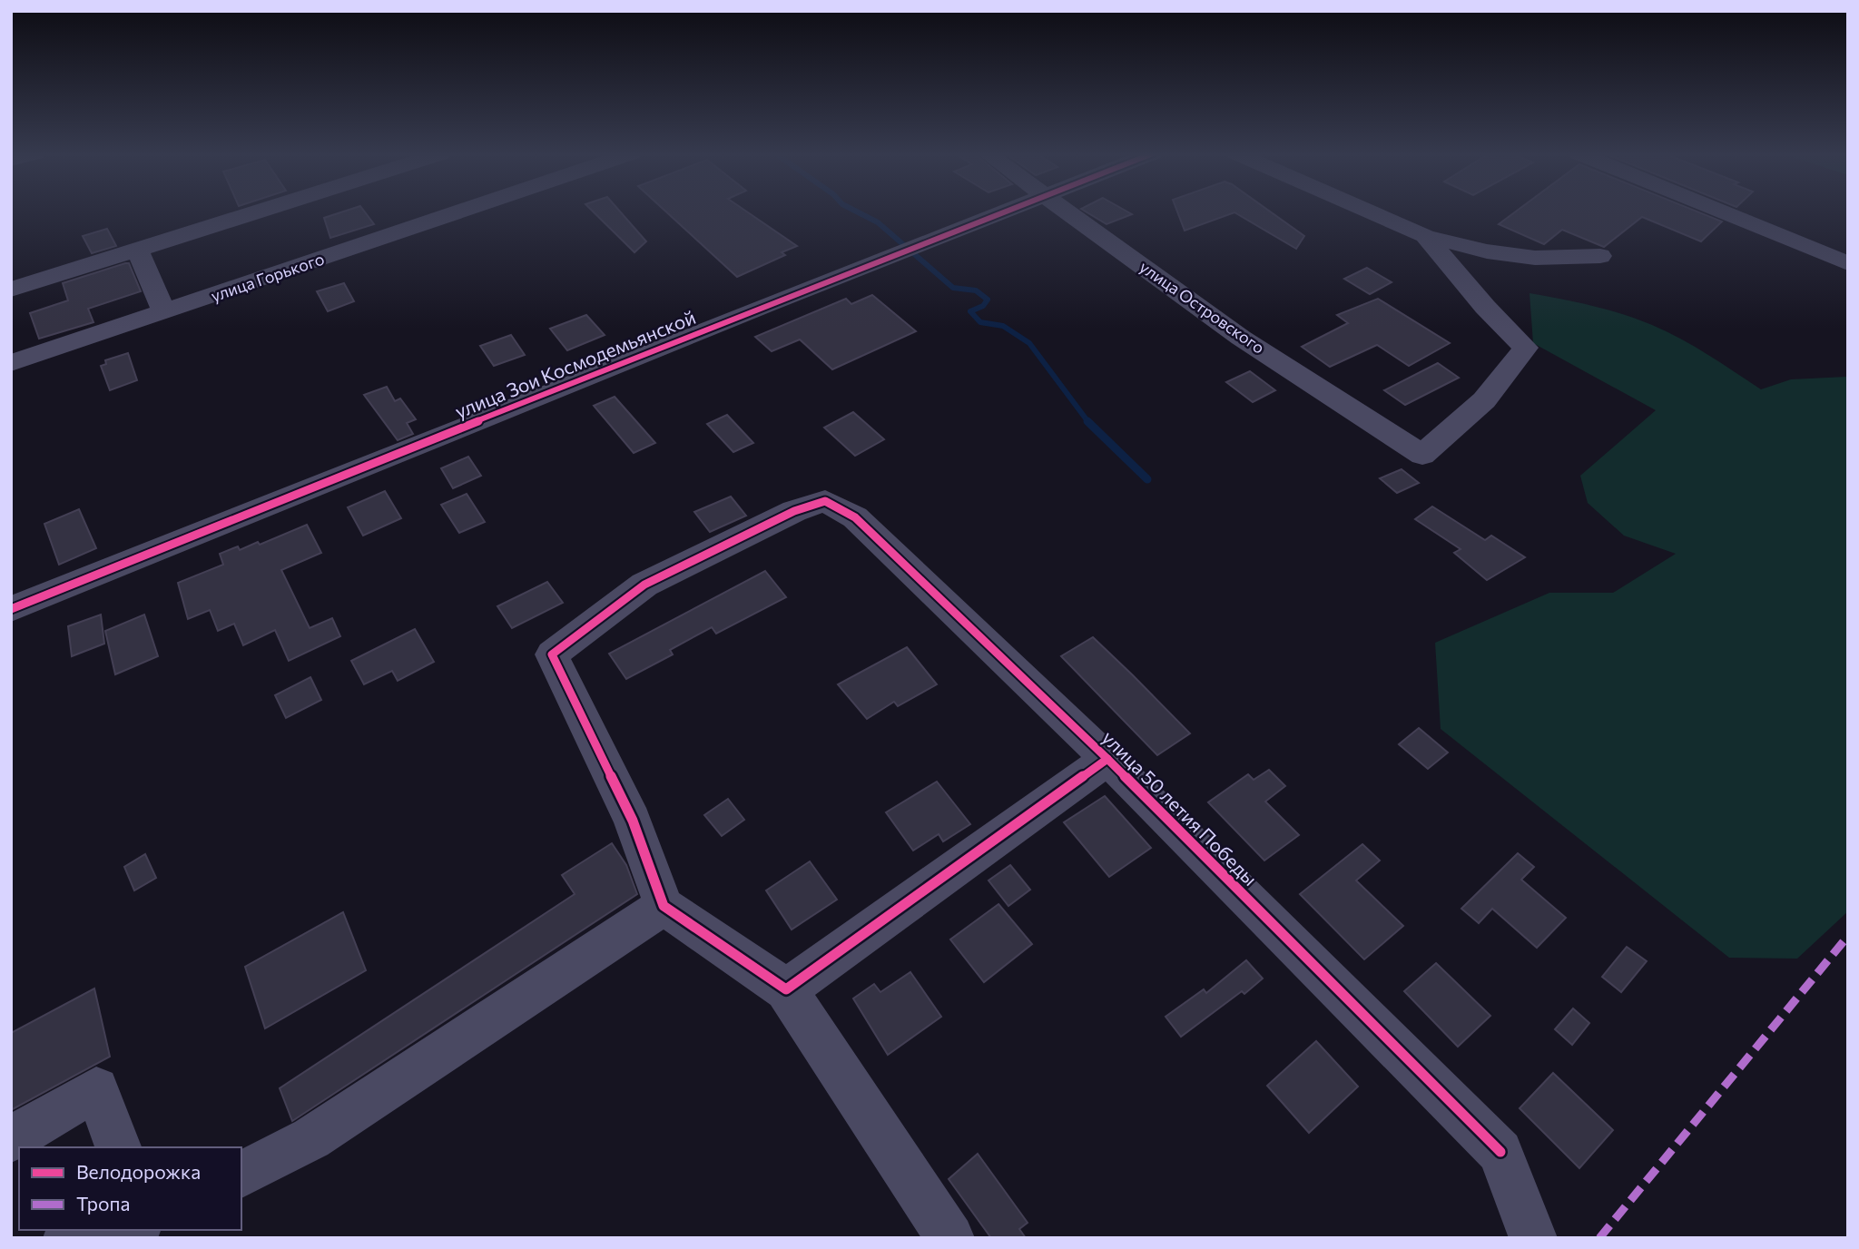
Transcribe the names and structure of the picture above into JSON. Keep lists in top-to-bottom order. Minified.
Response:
{"streets":{"street":["улица Горького","улица Островского","улица Зои Космодемьянской","улица 50 летия Победы"]},"legend":["Велодорожка","Тропа"]}
